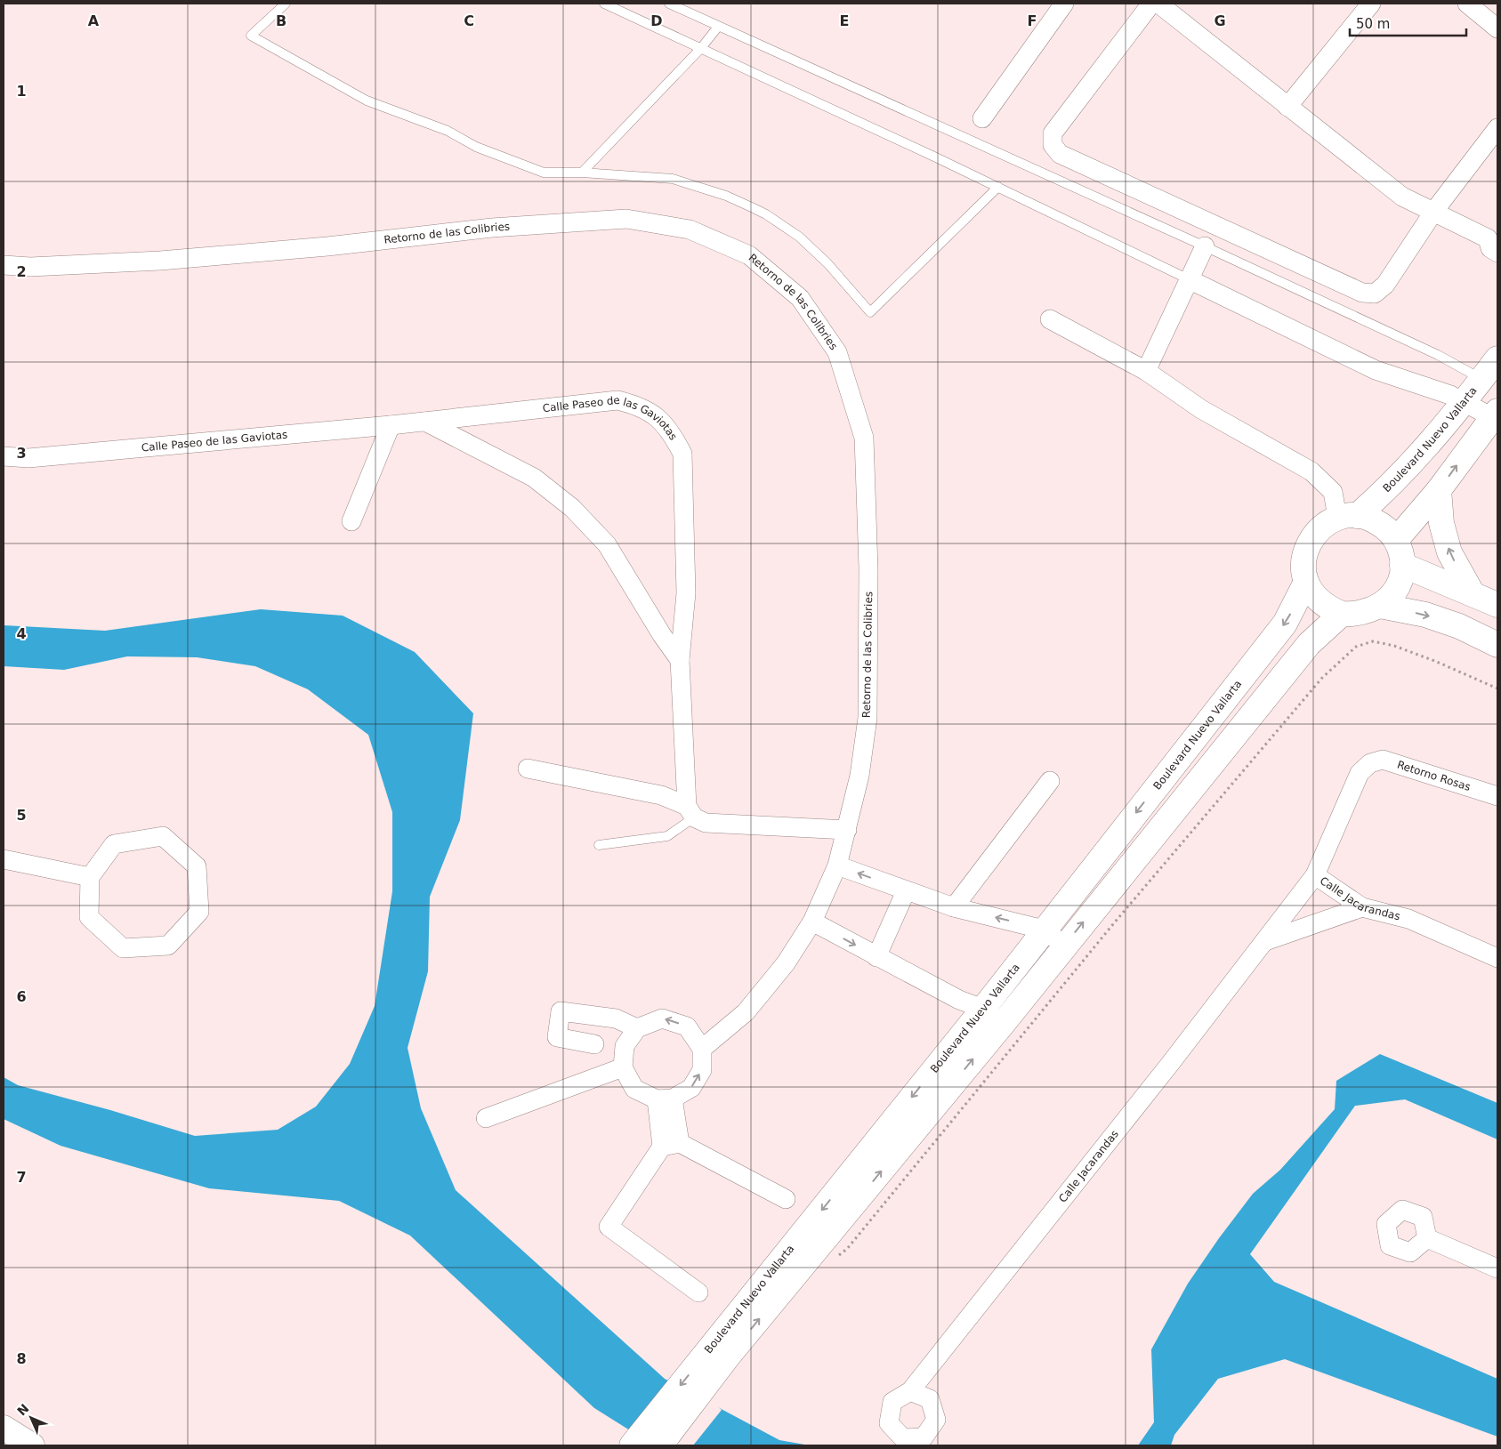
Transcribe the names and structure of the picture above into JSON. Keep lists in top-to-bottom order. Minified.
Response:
{"streets":{"main road":["Boulevard Nuevo Vallarta"],"street":["Retorno de las Colibries","Calle Paseo de las Gaviotas","Retorno Rosas","Calle Jacarandas"]},"crossings":[["Retorno Rosas","Calle Jacarandas"]],"scale_bar":"50 m","north":"top left","grid":{"columns":["A","B","C","D","E","F","G"],"rows":["1","2","3","4","5","6","7","8"]}}
